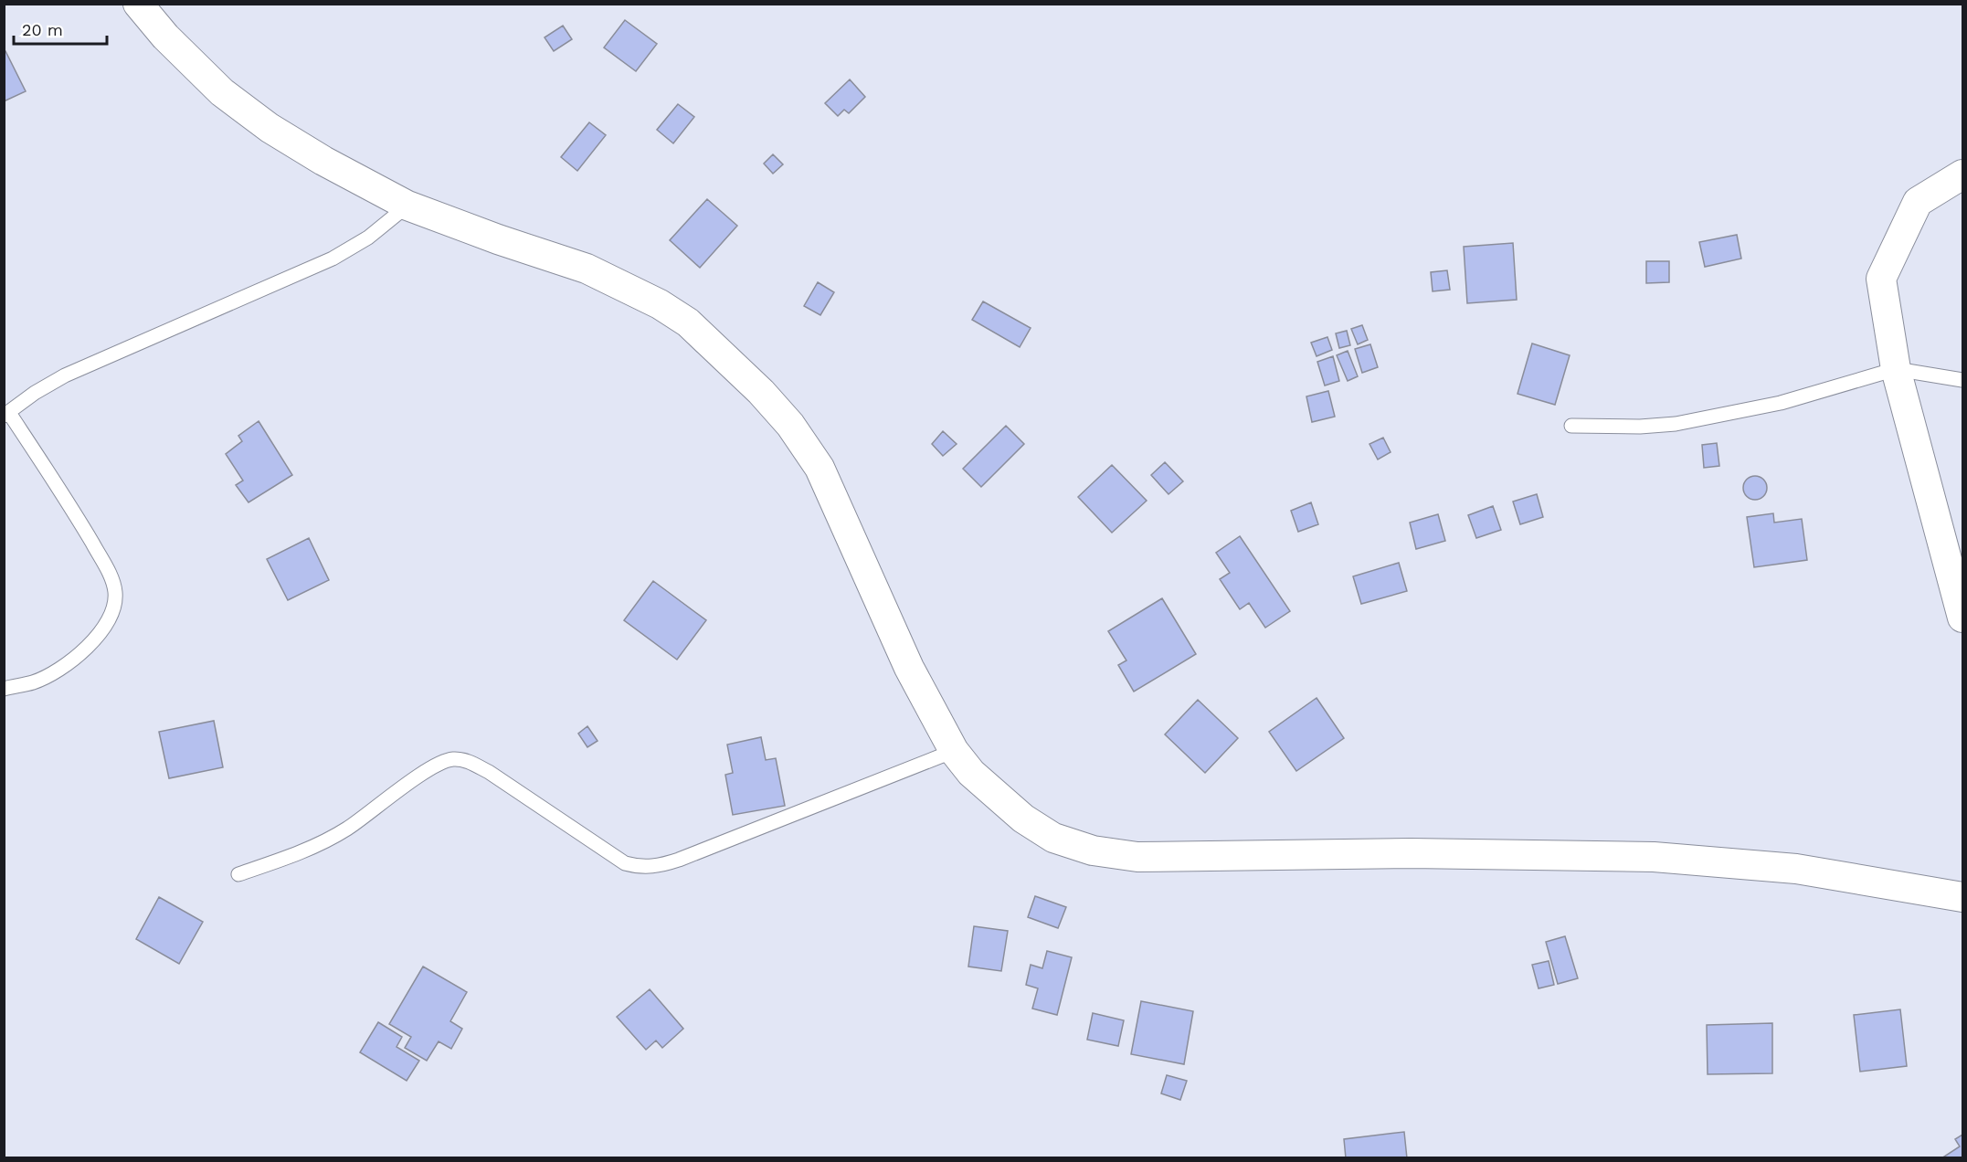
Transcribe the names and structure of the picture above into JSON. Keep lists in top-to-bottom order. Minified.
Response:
{"scale_bar":"20 m"}
